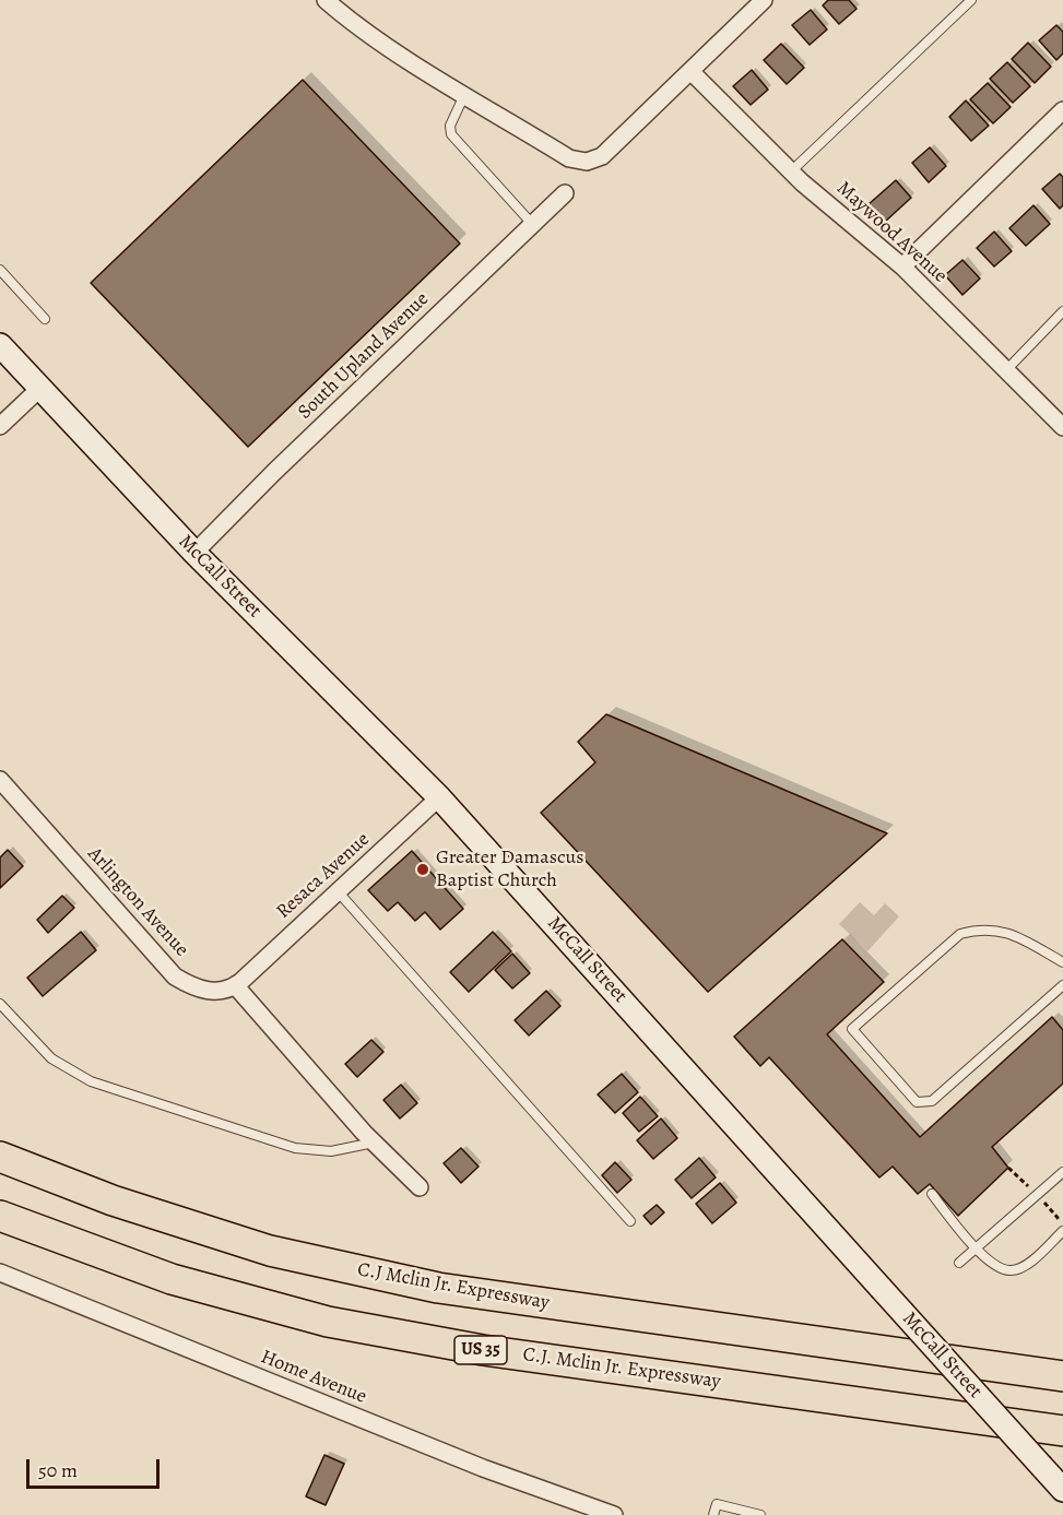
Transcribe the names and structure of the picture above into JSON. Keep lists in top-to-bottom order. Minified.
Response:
{"streets":{"highway":["C.J Mclin Jr. Expressway","US 35","C.J. Mclin Jr. Expressway"],"street":["Maywood Avenue","South Upland Avenue","McCall Street","Resaca Avenue","Arlington Avenue","Home Avenue"]},"crossings":[["South Upland Avenue","McCall Street"],["McCall Street","Resaca Avenue"],["Resaca Avenue","Arlington Avenue"]],"places":["Greater Damascus Baptist Church"],"scale_bar":"50 m"}
